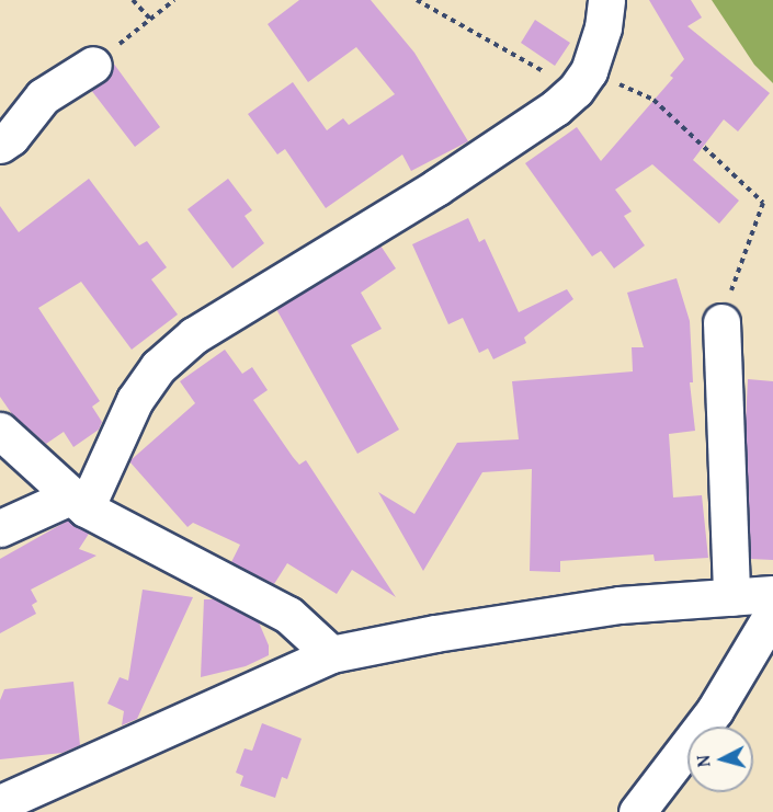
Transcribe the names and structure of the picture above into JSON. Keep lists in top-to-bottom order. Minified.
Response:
{"north":"left"}
